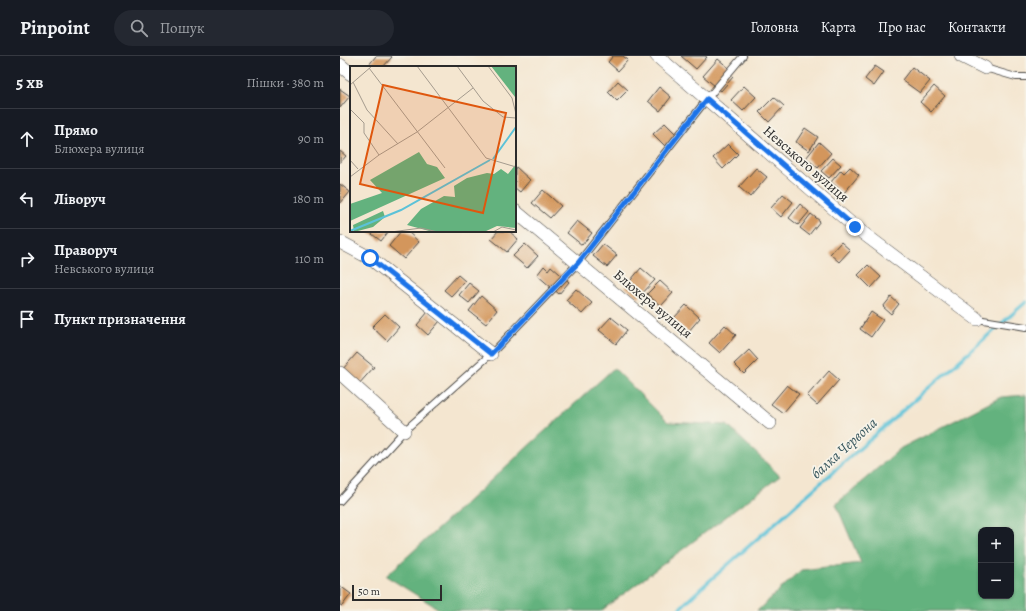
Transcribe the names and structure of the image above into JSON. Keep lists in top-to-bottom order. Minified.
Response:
{"streets":{"street":["Невського вулиця","Блюхера вулиця"]},"water":["балка Червона"],"scale_bar":"50 m","page":{"header":"Pinpoint","search":"Пошук","nav":["Головна","Карта","Про нас","Контакти"],"heading":["5 хв","Пішки · 380 m"],"list":[["Прямо","Блюхера вулиця","90 m"],["Ліворуч","180 m"],["Праворуч","Невського вулиця","110 m"],"Пункт призначення"],"map_buttons":["+","−"],"scale":"50 m"}}
